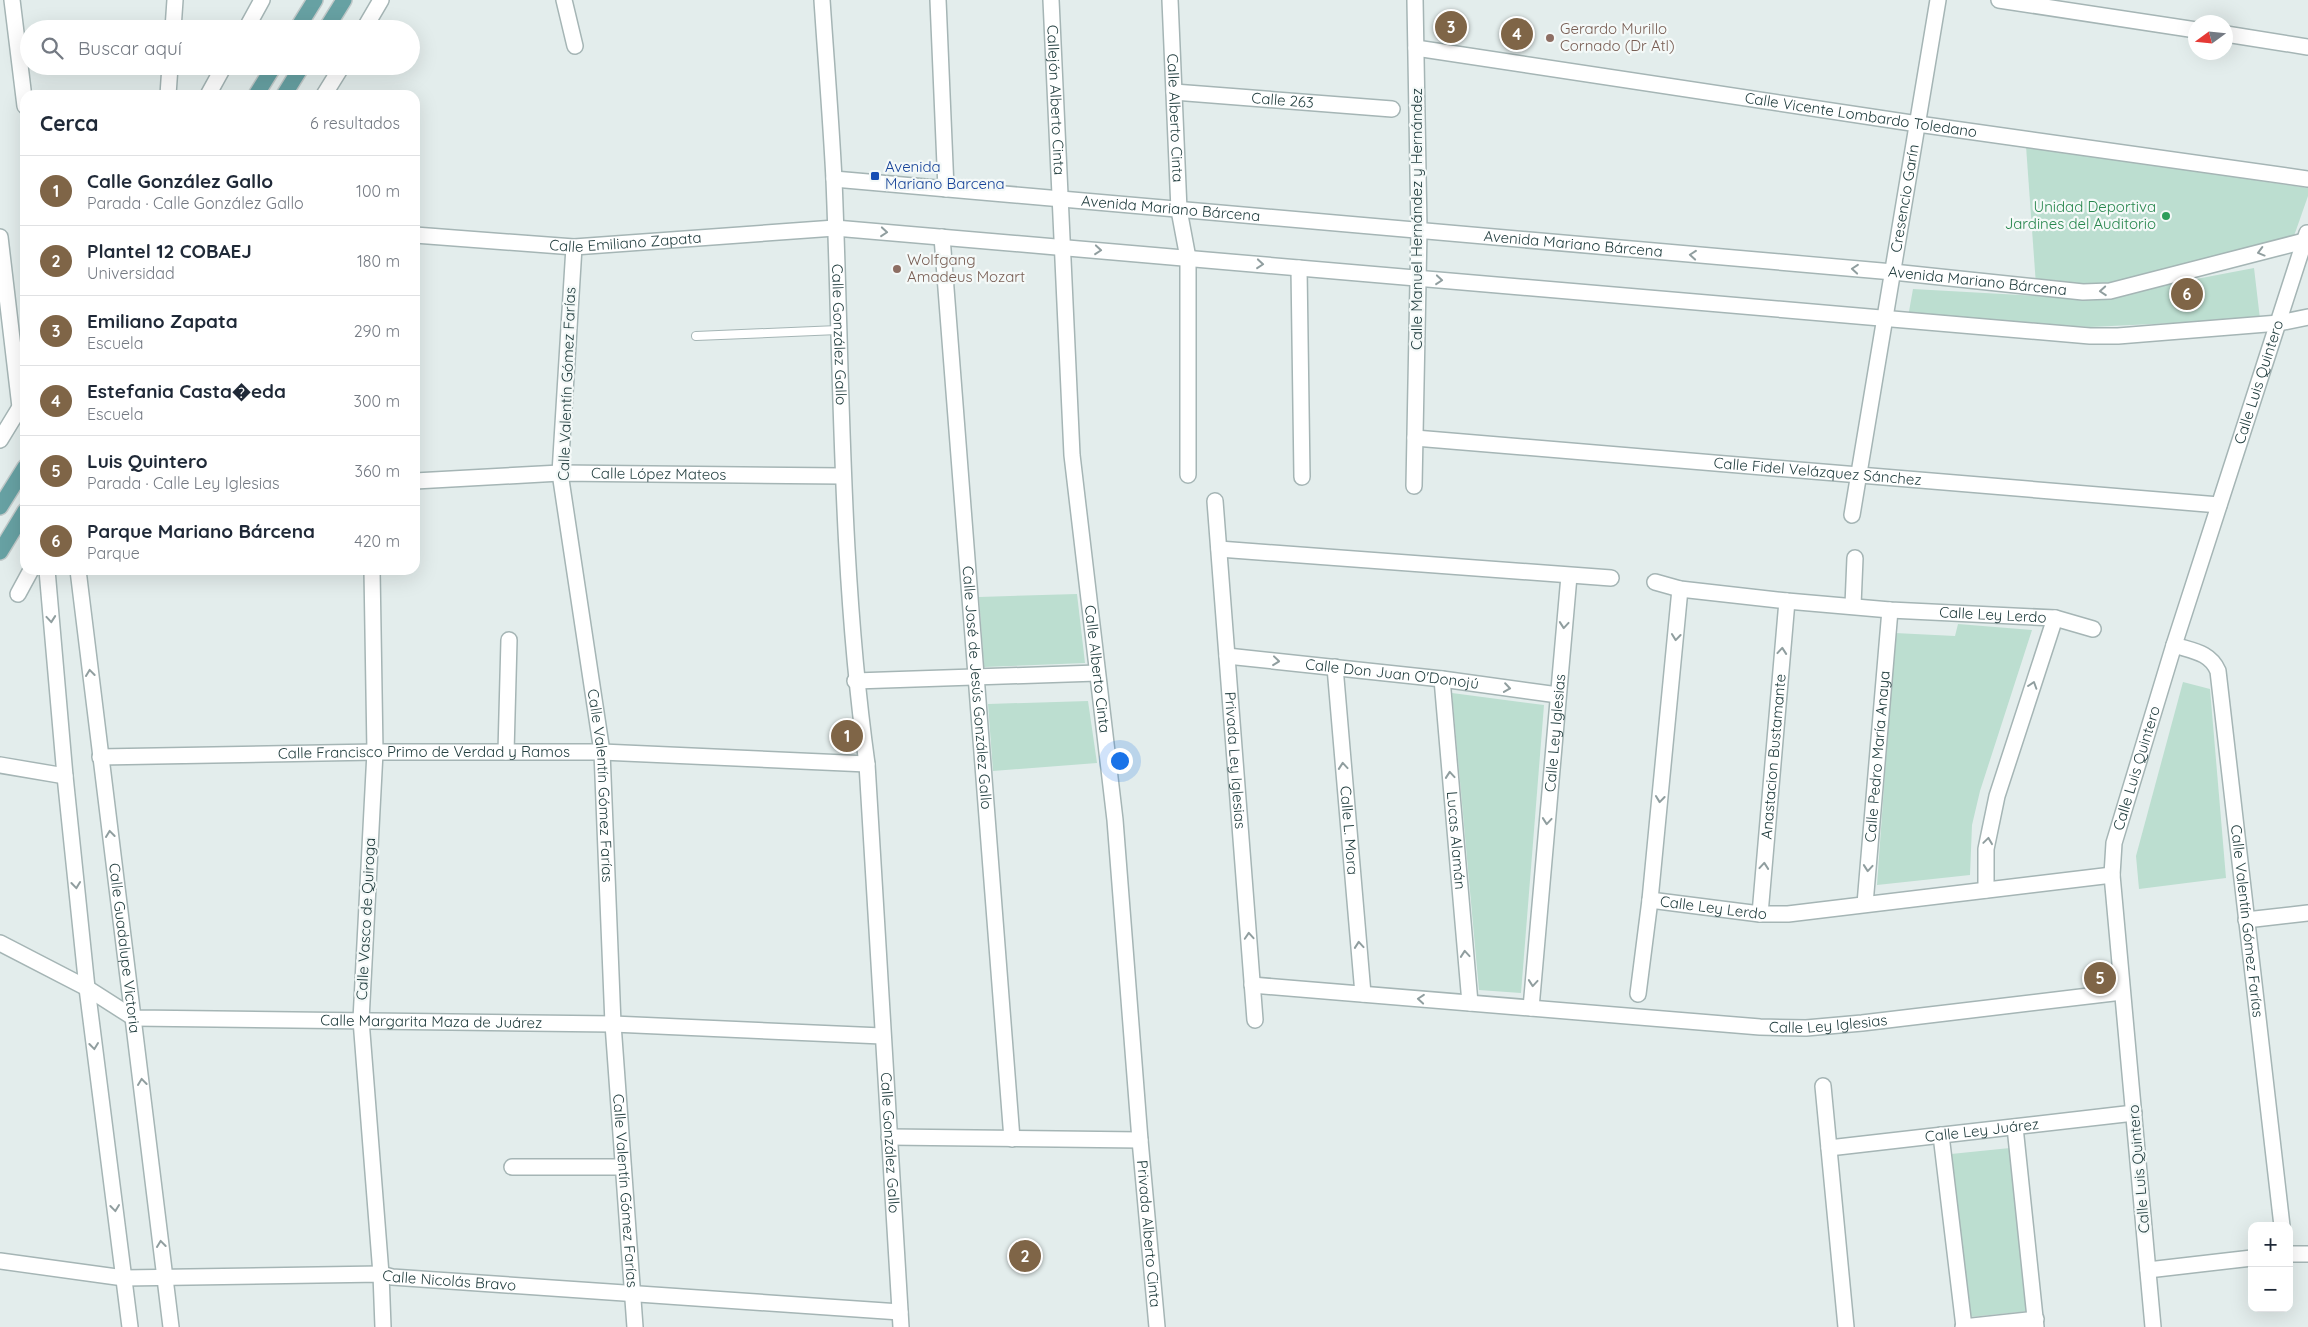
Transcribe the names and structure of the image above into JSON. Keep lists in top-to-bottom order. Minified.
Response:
{"streets":{"street":["Callejón Alberto Cinta","Calle 263","Calle Vicente Lombardo Toledano","Calle Alberto Cinta","Cresencio Garín","Avenida Mariano Bárcena","Calle Manuel Hernández y Hernández","Calle Emiliano Zapata","Calle González Gallo","Calle Luis Quintero","Calle Valentín Gómez Farías","Calle Fidel Velázquez Sánchez","Calle López Mateos","Calle Ley Lerdo","Calle Don Juan O'Donojú","Calle José de Jesús González Gallo","Calle Ley Iglesias","Calle Francisco Primo de Verdad y Ramos","Anastacion Bustamante","Calle Pedro María Anaya","Privada Ley Iglesias","Calle L. Mora","Lucas Alamán","Calle Vasco de Quiroga","Calle Guadalupe Victoria","Calle Margarita Maza de Juárez","Calle Ley Juárez","Privada Alberto Cinta","Calle Nicolás Bravo"]},"crossings":[["Callejón Alberto Cinta","Calle Alberto Cinta"],["Callejón Alberto Cinta","Avenida Mariano Bárcena"],["Calle 263","Calle Alberto Cinta"],["Calle Vicente Lombardo Toledano","Cresencio Garín"],["Calle Vicente Lombardo Toledano","Calle Manuel Hernández y Hernández"],["Calle Alberto Cinta","Avenida Mariano Bárcena"],["Calle Alberto Cinta","Privada Alberto Cinta"],["Cresencio Garín","Avenida Mariano Bárcena"],["Cresencio Garín","Calle Fidel Velázquez Sánchez"],["Avenida Mariano Bárcena","Calle Manuel Hernández y Hernández"],["Avenida Mariano Bárcena","Calle González Gallo"],["Avenida Mariano Bárcena","Calle Luis Quintero"],["Calle Manuel Hernández y Hernández","Calle Fidel Velázquez Sánchez"],["Calle Emiliano Zapata","Calle González Gallo"],["Calle Emiliano Zapata","Calle Valentín Gómez Farías"],["Calle González Gallo","Calle López Mateos"],["Calle González Gallo","Calle Francisco Primo de Verdad y Ramos"],["Calle González Gallo","Calle Margarita Maza de Juárez"],["Calle González Gallo","Calle Nicolás Bravo"],["Calle Luis Quintero","Calle Valentín Gómez Farías"],["Calle Luis Quintero","Calle Fidel Velázquez Sánchez"],["Calle Luis Quintero","Calle Ley Lerdo"],["Calle Luis Quintero","Calle Ley Iglesias"],["Calle Luis Quintero","Calle Ley Juárez"],["Calle Valentín Gómez Farías","Calle López Mateos"],["Calle Valentín Gómez Farías","Calle Francisco Primo de Verdad y Ramos"],["Calle Valentín Gómez Farías","Calle Margarita Maza de Juárez"],["Calle Valentín Gómez Farías","Calle Nicolás Bravo"],["Calle Ley Lerdo","Anastacion Bustamante"],["Calle Ley Lerdo","Calle Pedro María Anaya"],["Calle Don Juan O'Donojú","Calle Ley Iglesias"],["Calle Don Juan O'Donojú","Privada Ley Iglesias"],["Calle Don Juan O'Donojú","Calle L. Mora"],["Calle Don Juan O'Donojú","Lucas Alamán"],["Calle Ley Iglesias","Privada Ley Iglesias"],["Calle Ley Iglesias","Calle L. Mora"],["Calle Ley Iglesias","Lucas Alamán"],["Calle Francisco Primo de Verdad y Ramos","Calle Vasco de Quiroga"],["Calle Francisco Primo de Verdad y Ramos","Calle Guadalupe Victoria"],["Calle Vasco de Quiroga","Calle Margarita Maza de Juárez"],["Calle Vasco de Quiroga","Calle Nicolás Bravo"],["Calle Guadalupe Victoria","Calle Margarita Maza de Juárez"],["Calle Guadalupe Victoria","Calle Nicolás Bravo"]],"one_way":["Anastacion Bustamante","Calle Pedro María Anaya","Privada Ley Iglesias","Calle L. Mora","Lucas Alamán"],"places":{"other":["Gerardo Murillo Cornado (Dr Atl)","Unidad Deportiva Jardines del Auditorio","Wolfgang Amadeus Mozart"],"transit":["Avenida Mariano Barcena"]},"north":"left","page":{"pins":["3","4","6","1","5","2"],"search":"Buscar aquí","heading":["Cerca","6 resultados"],"list":[{"mark":"1","name":"Calle González Gallo","note":"Parada · Calle González Gallo","value":"100 m"},{"mark":"2","name":"Plantel 12 COBAEJ","note":"Universidad","value":"180 m"},{"mark":"3","name":"Emiliano Zapata","note":"Escuela","value":"290 m"},{"mark":"4","name":"Estefania Casta�eda","note":"Escuela","value":"300 m"},{"mark":"5","name":"Luis Quintero","note":"Parada · Calle Ley Iglesias","value":"360 m"},{"mark":"6","name":"Parque Mariano Bárcena","note":"Parque","value":"420 m"}],"map_buttons":["+","−"]}}
